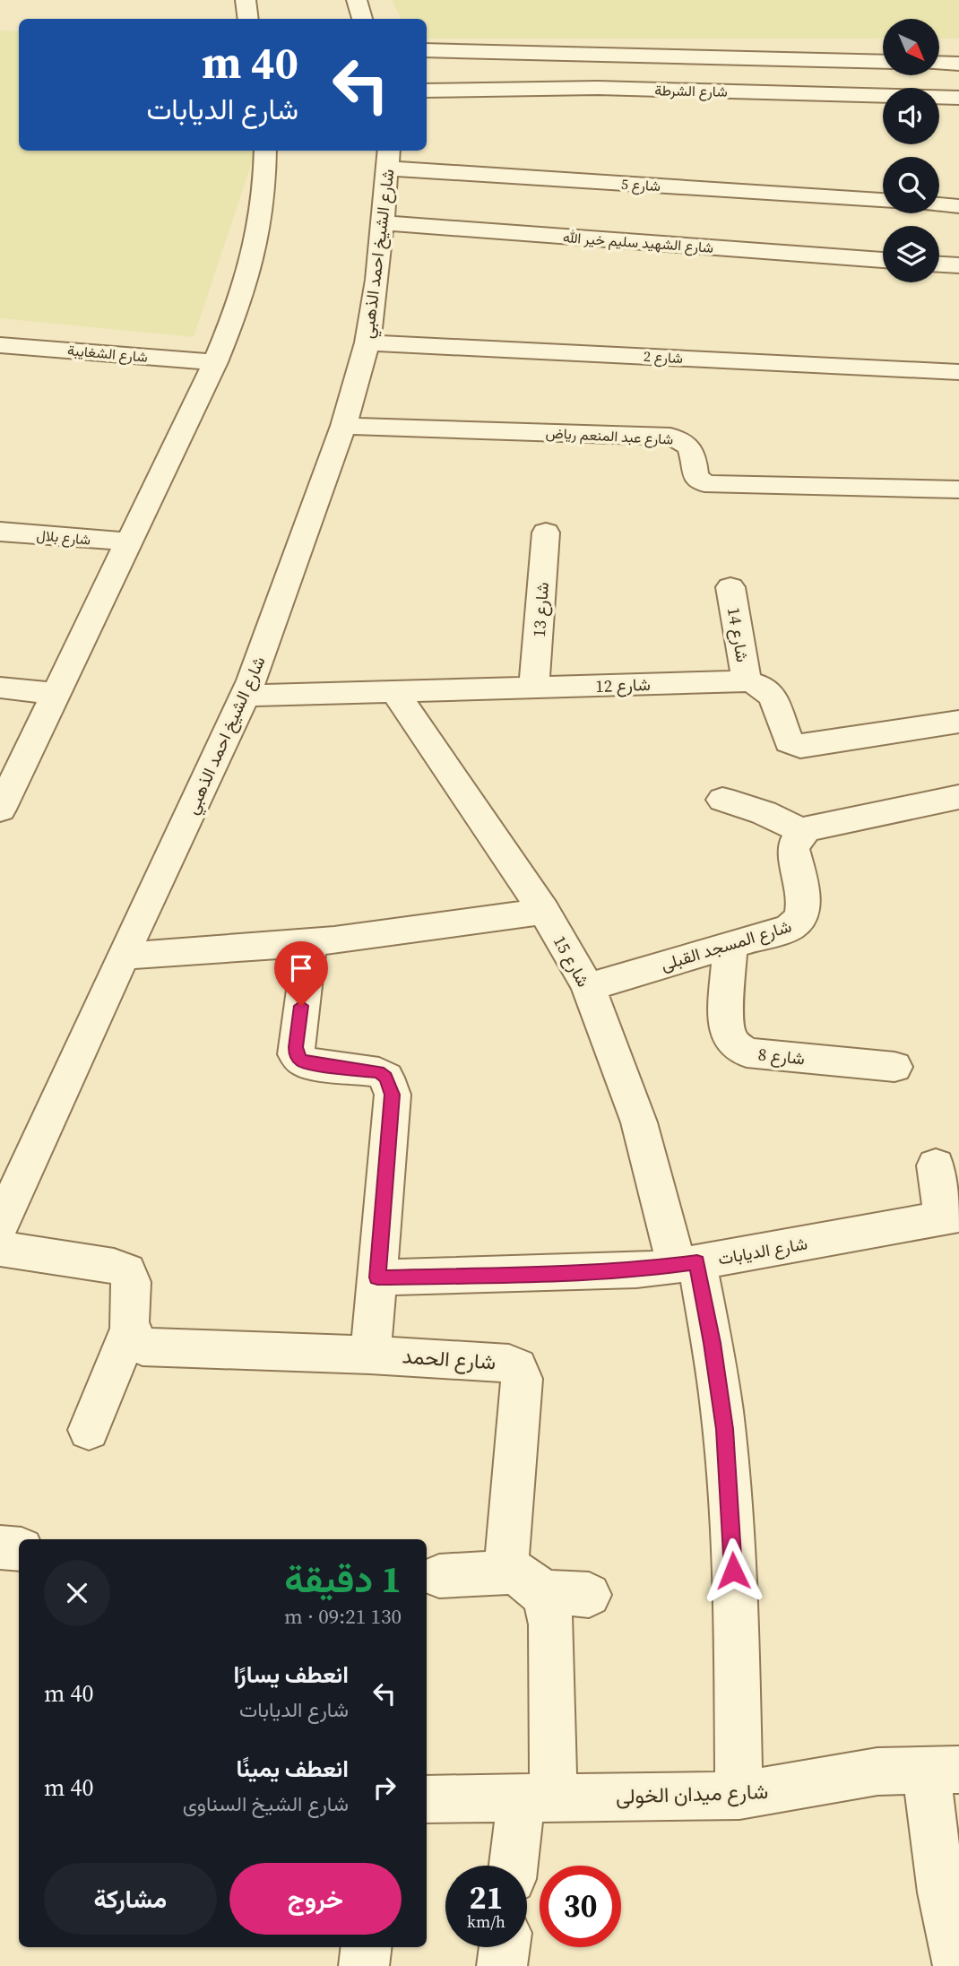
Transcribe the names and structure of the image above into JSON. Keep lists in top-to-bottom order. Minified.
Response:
{"streets":{"street":["شارع الشرطة","شارع 5","شارع الشهيد سليم خير الله","شارع الشيخ احمد الذهبي","شارع الشغايبة","شارع 2","شارع عبد المنعم رياض","شارع بلال","شارع 13","شارع 14","شارع 12","شارع المسجد القبلى","شارع 15","شارع 8","شارع الديابات","شارع الحمد","شارع ميدان الخولى"]},"crossings":[["شارع 5","شارع الشيخ احمد الذهبي"],["شارع الشهيد سليم خير الله","شارع الشيخ احمد الذهبي"],["شارع الشيخ احمد الذهبي","شارع 2"],["شارع الشيخ احمد الذهبي","شارع عبد المنعم رياض"],["شارع الشيخ احمد الذهبي","شارع 12"],["شارع 13","شارع 12"],["شارع 14","شارع 12"],["شارع 12","شارع 15"],["شارع المسجد القبلى","شارع 15"],["شارع المسجد القبلى","شارع 8"],["شارع 15","شارع الديابات"],["شارع 15","شارع ميدان الخولى"],["شارع الحمد","شارع ميدان الخولى"]],"north":"bottom right","page":{"turn":["40 m","شارع الديابات"],"heading":["1 دقيقة","130 m · 09:21"],"list":[{"name":"انعطف يسارًا","note":"شارع الديابات","value":"40 m"},{"name":"انعطف يمينًا","note":"شارع الشيخ السناوى","value":"40 m"}],"buttons":["خروج","مشاركة"],"speed":"21 km/h","limit":"30"}}
